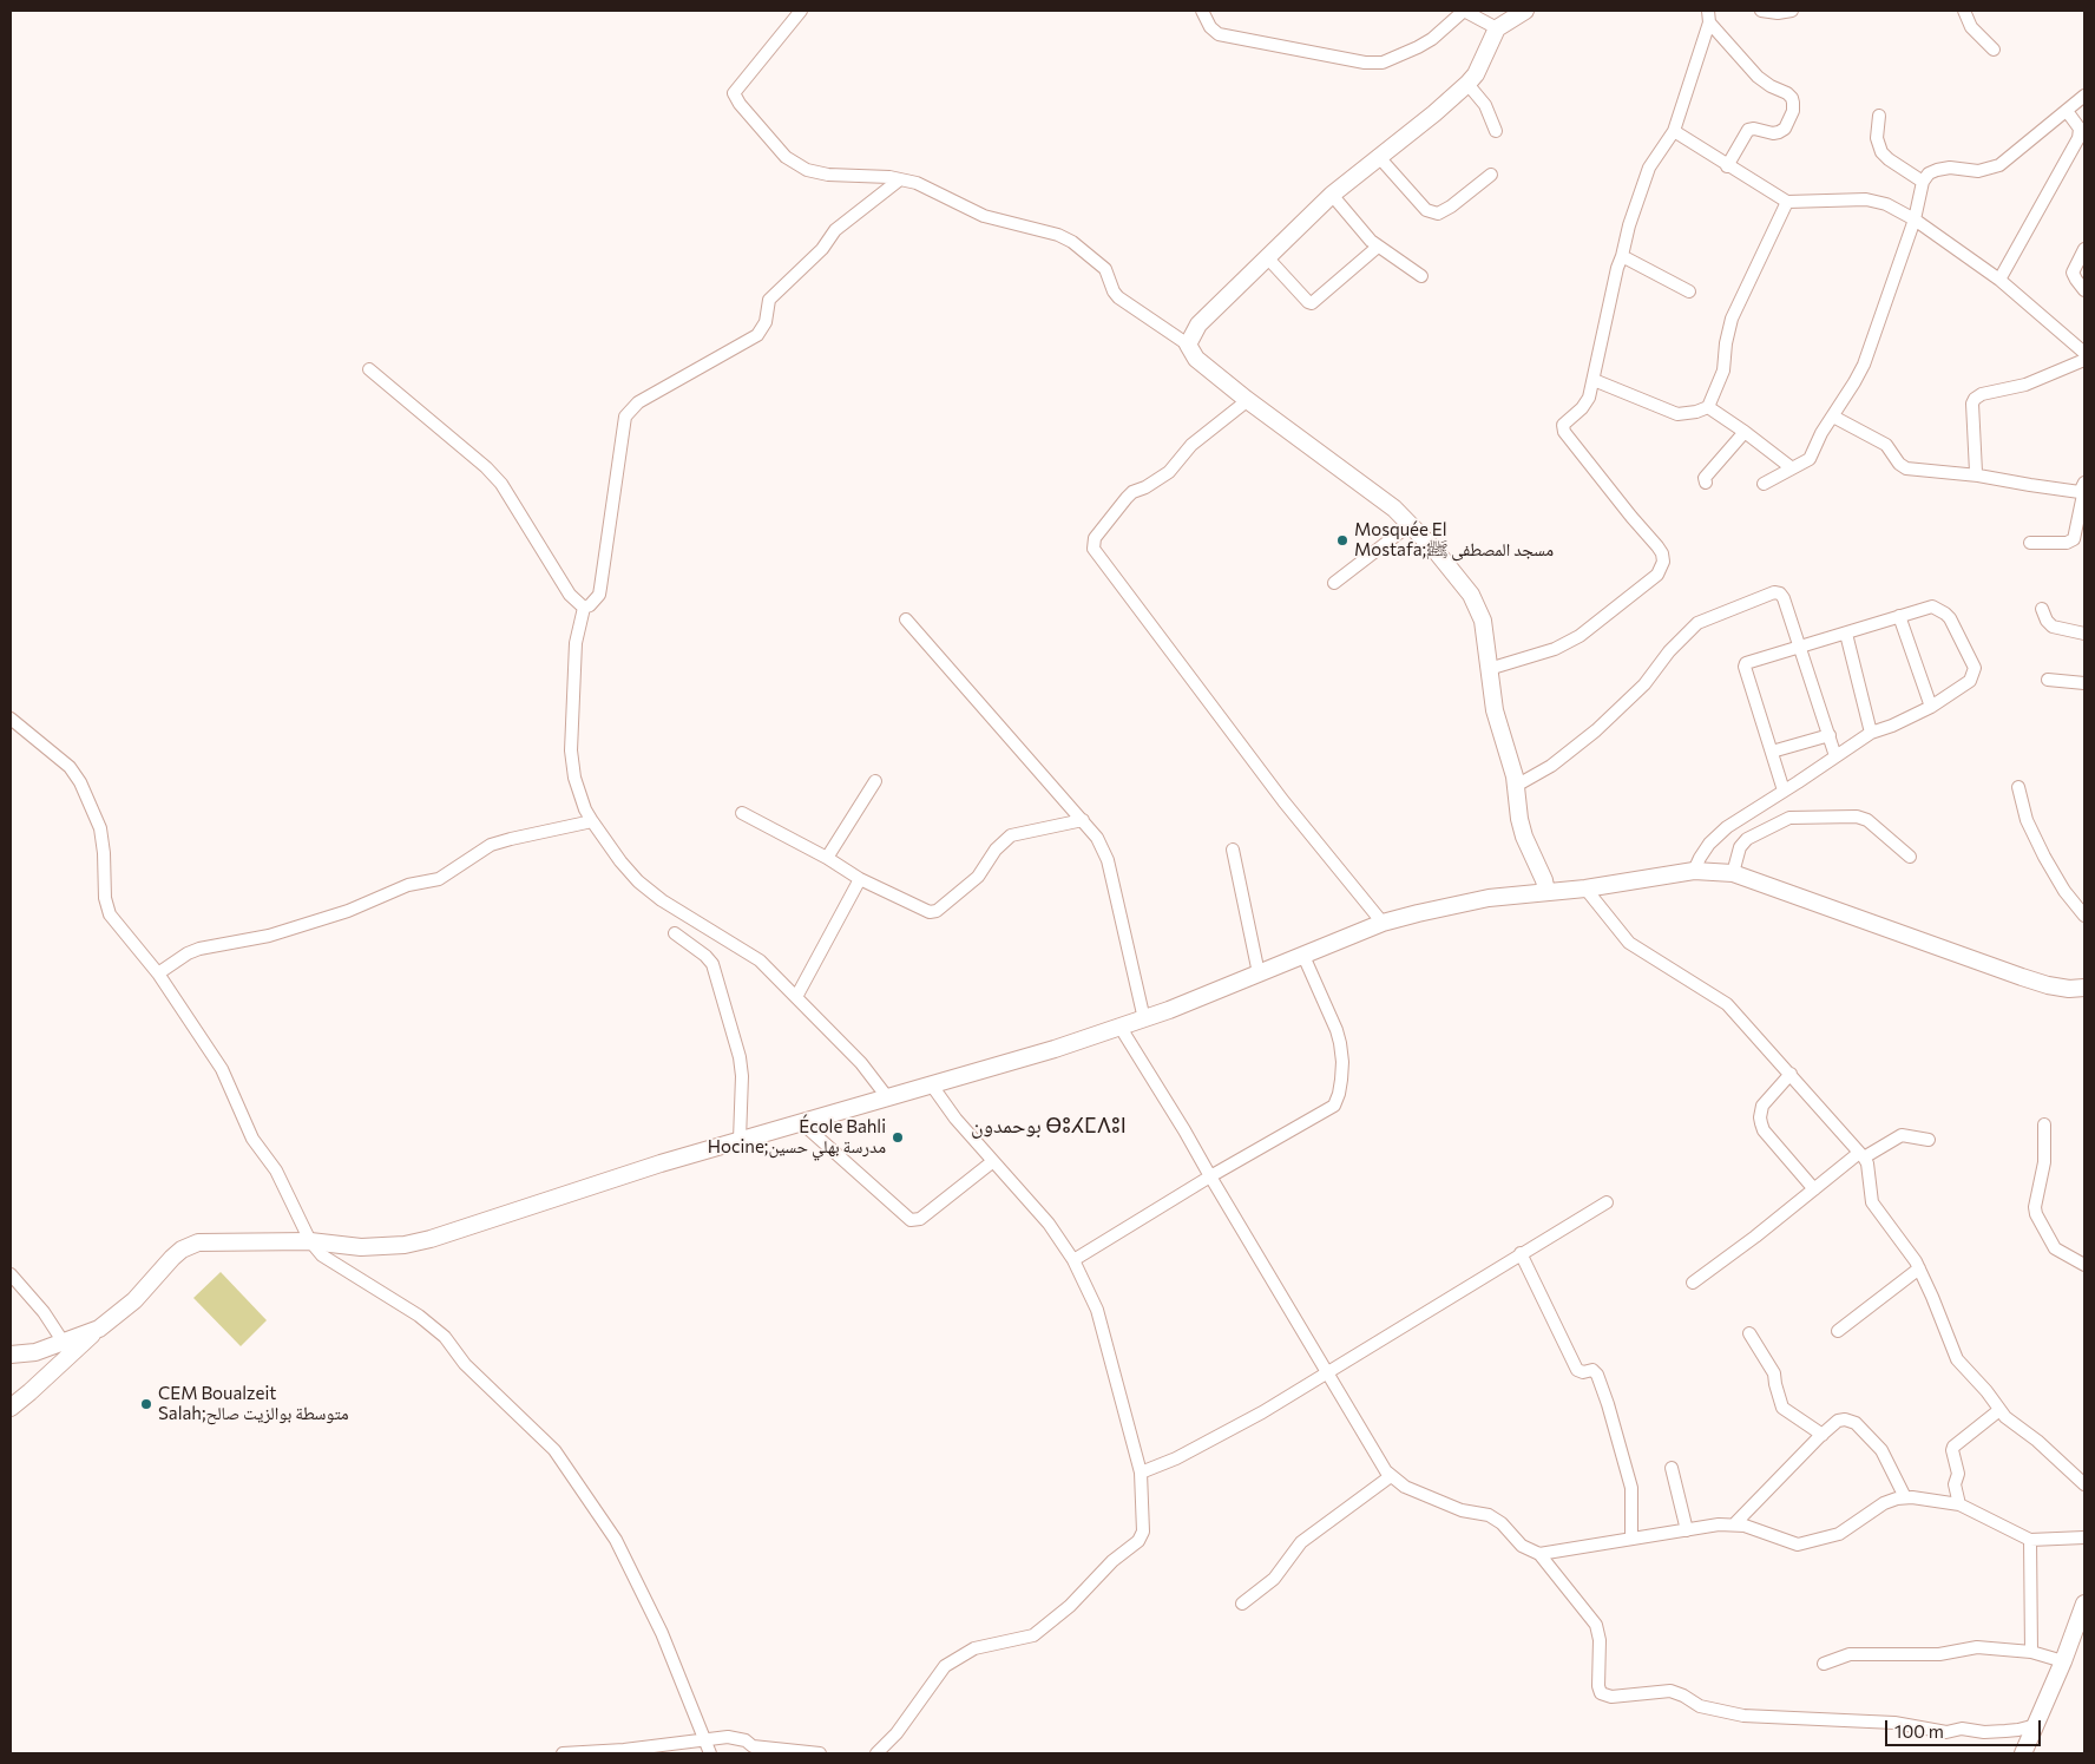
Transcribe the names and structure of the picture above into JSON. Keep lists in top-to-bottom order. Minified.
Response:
{"districts":["بوحمدون ⴱⵓⵃⵎⴷⵓⵏ"],"places":["Mosquée El Mostafa;مسجد المصطفى ﷺ","École Bahli Hocine;مدرسة بهلي حسين","CEM Boualzeit Salah;متوسطة بوالزيت صالح"],"scale_bar":"100 m"}
